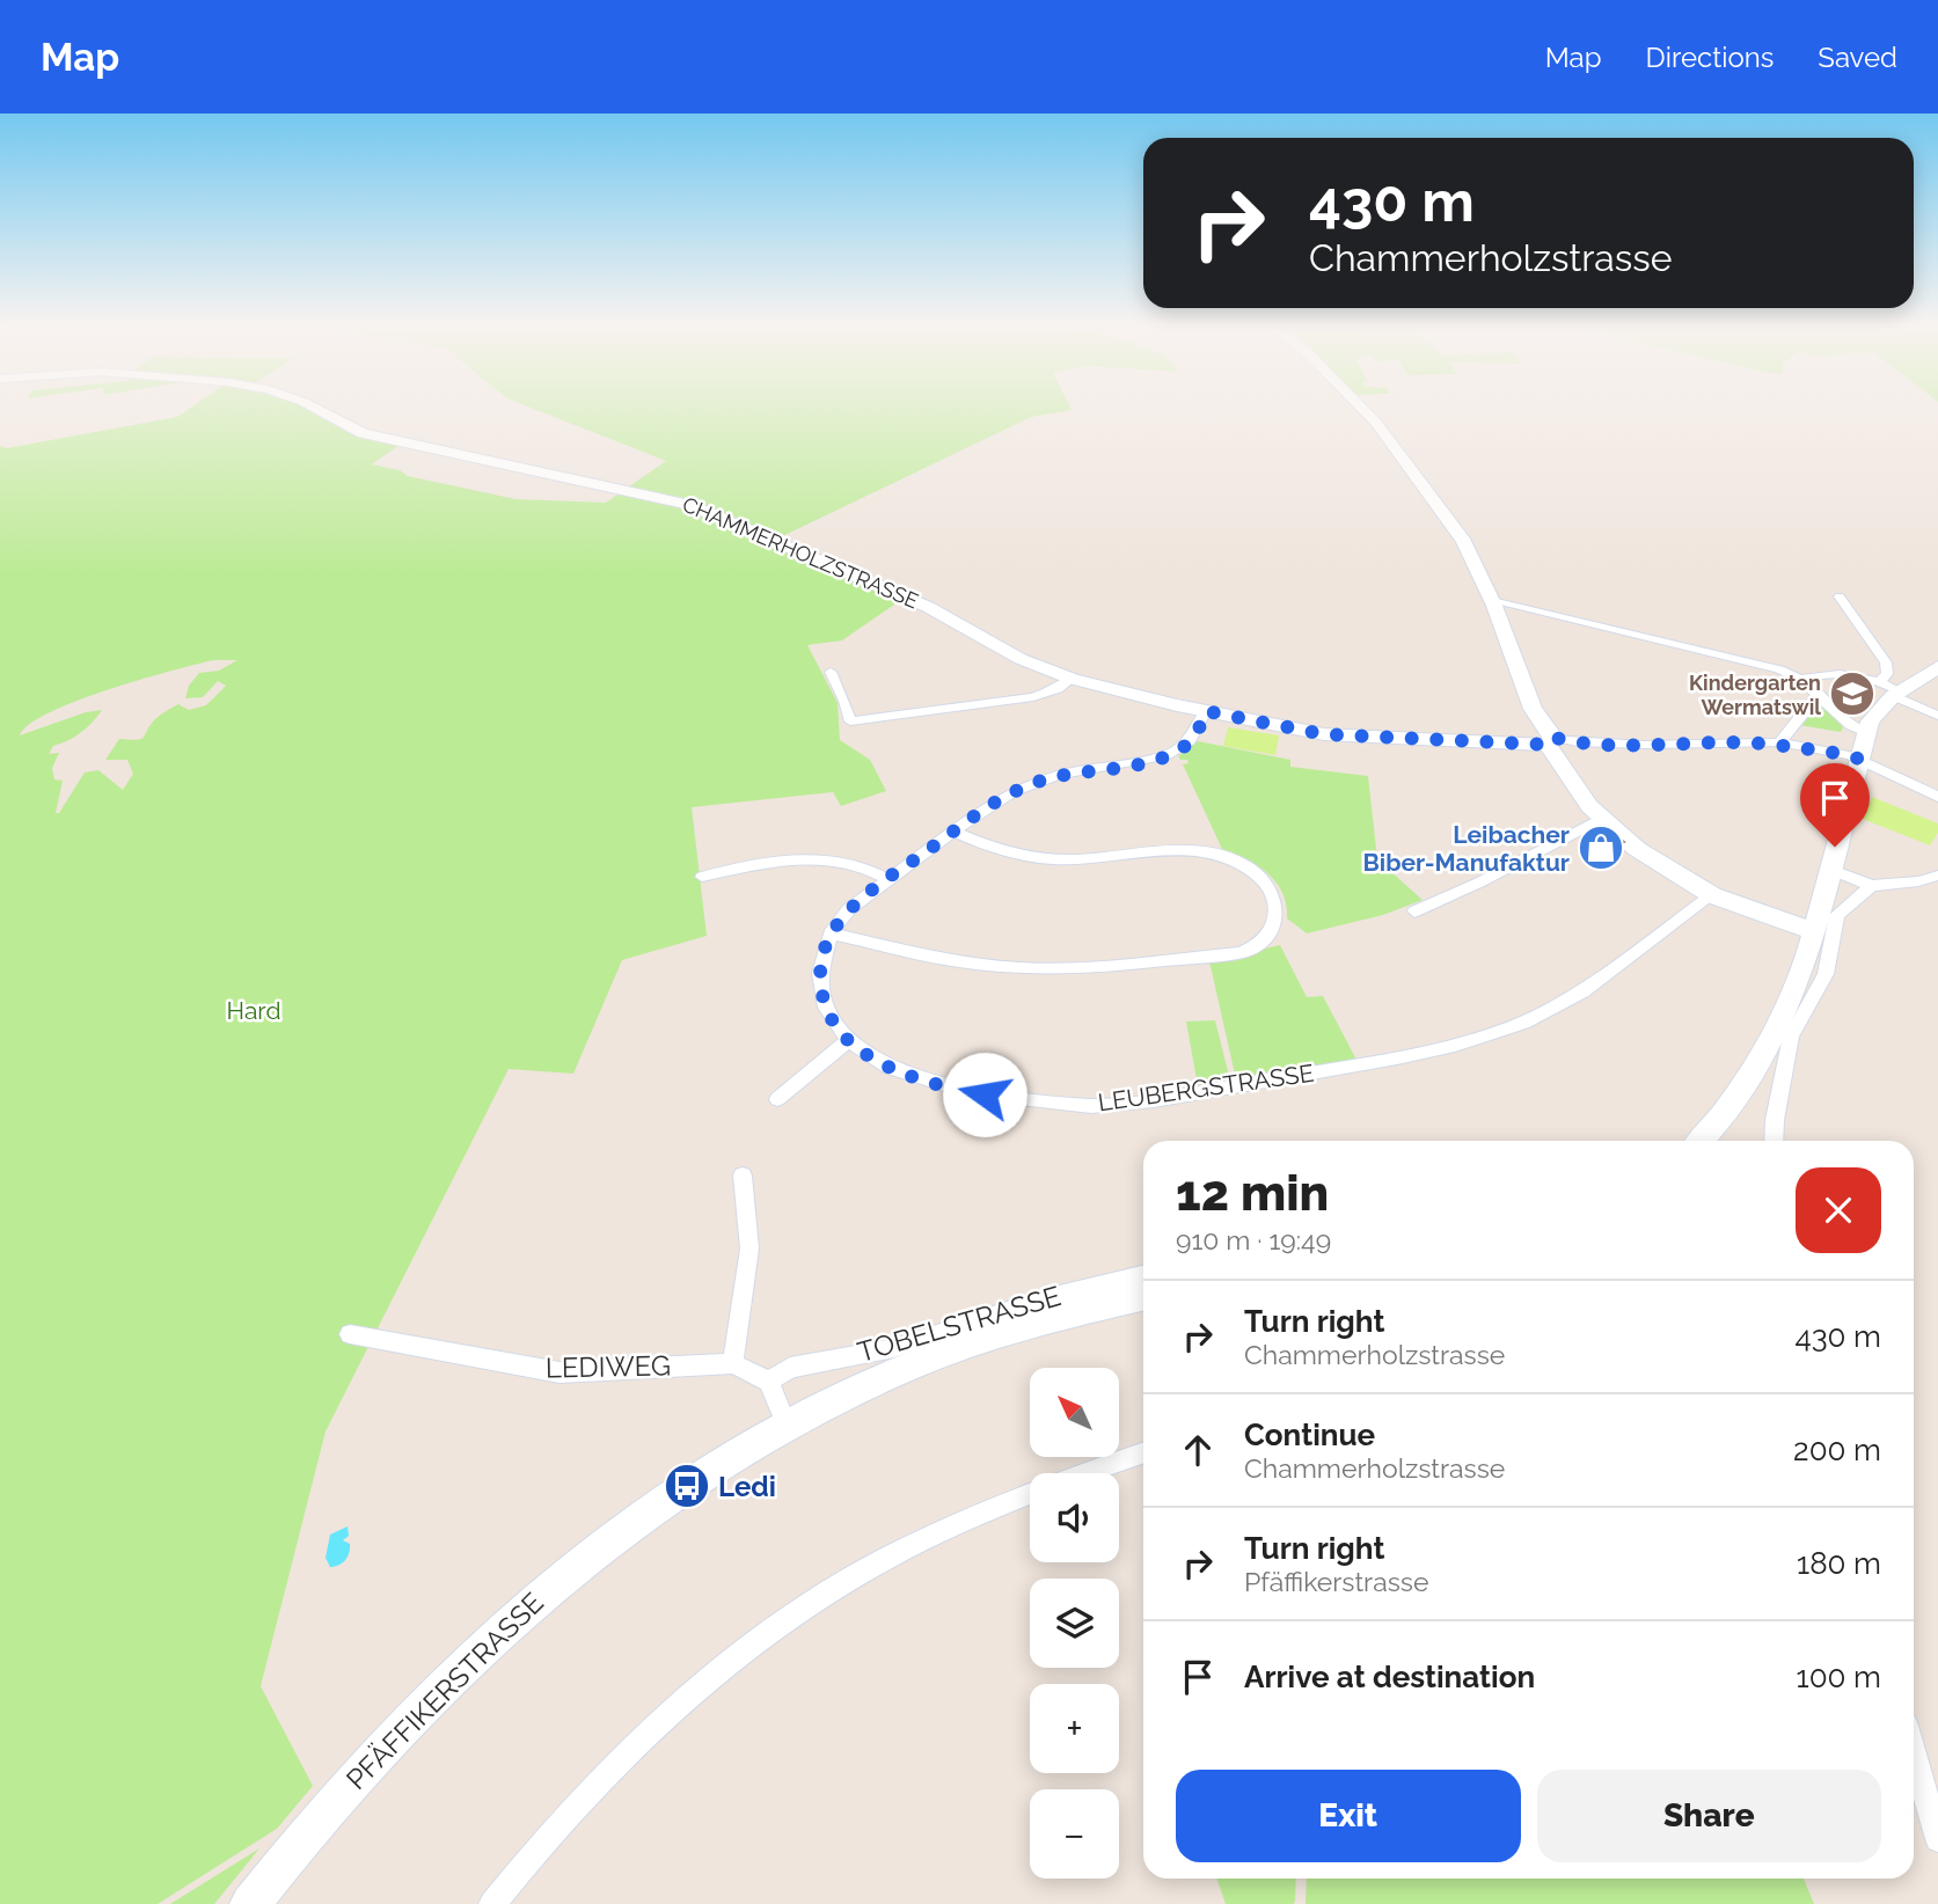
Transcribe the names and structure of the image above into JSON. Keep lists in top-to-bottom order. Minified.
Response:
{"streets":{"street":["CHAMMERHOLZSTRASSE","LEUBERGSTRASSE","TOBELSTRASSE","LEDIWEG","PFÄFFIKERSTRASSE"]},"crossings":[["CHAMMERHOLZSTRASSE","LEUBERGSTRASSE"]],"parks":["Hard"],"places":{"school or university":["Kindergarten Wermatswil"],"shop":["Leibacher Biber-Manufaktur"],"bus stop":["Ledi"]},"north":"top left","page":{"header":"Map","nav":["Map","Directions","Saved"],"turn":["430 m","Chammerholzstrasse"],"heading":["12 min","910 m · 19:49"],"list":[{"name":"Turn right","note":"Chammerholzstrasse","value":"430 m"},{"name":"Continue","note":"Chammerholzstrasse","value":"200 m"},{"name":"Turn right","note":"Pfäffikerstrasse","value":"180 m"},{"name":"Arrive at destination","value":"100 m"}],"map_buttons":["+","−"],"buttons":["Exit","Share"]}}
